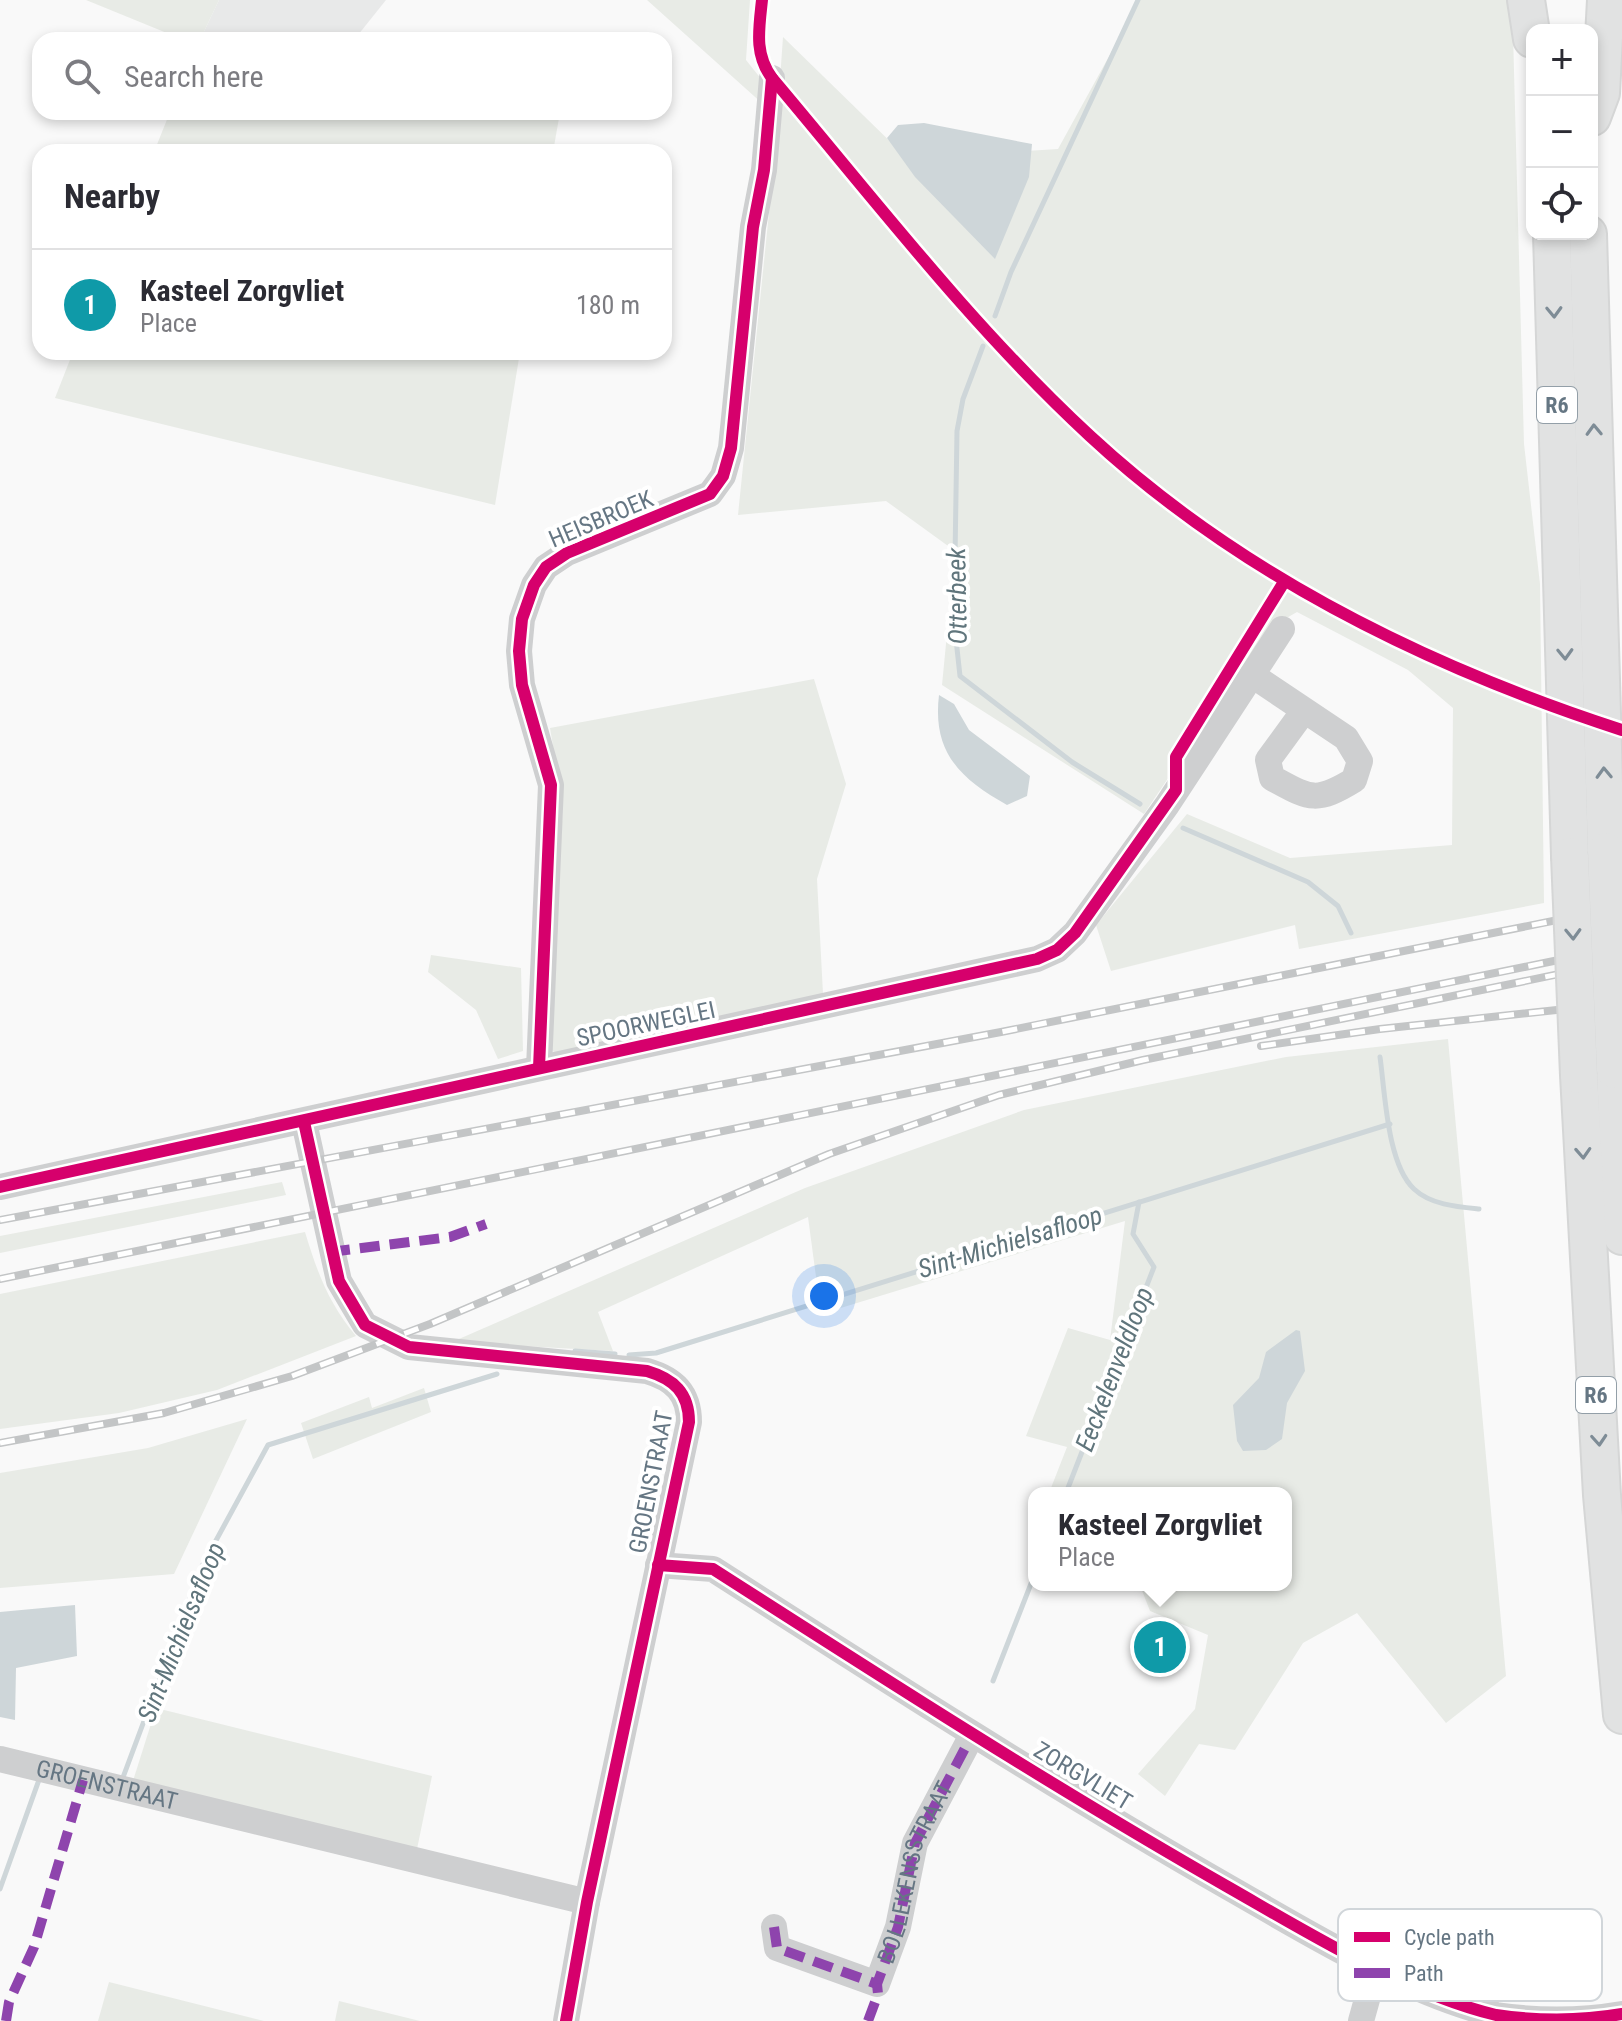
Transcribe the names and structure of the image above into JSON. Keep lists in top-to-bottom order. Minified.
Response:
{"streets":{"highway":["R6"],"street":["HEISBROEK","SPOORWEGLEI","GROENSTRAAT","ZORGVLIET","BOLLEKENSSTRAAT"]},"crossings":[["HEISBROEK","SPOORWEGLEI"],["SPOORWEGLEI","GROENSTRAAT"],["GROENSTRAAT","ZORGVLIET"],["ZORGVLIET","BOLLEKENSSTRAAT"]],"water":["Otterbeek","Sint-Michielsafloop","Eeckelenveldloop"],"legend":["Cycle path","Path"],"page":{"map_buttons":["+","−"],"search":"Search here","heading":"Nearby","list":[{"mark":"1","name":"Kasteel Zorgvliet","note":"Place","value":"180 m"}],"popup":["Kasteel Zorgvliet","Place"],"pins":"1"}}
